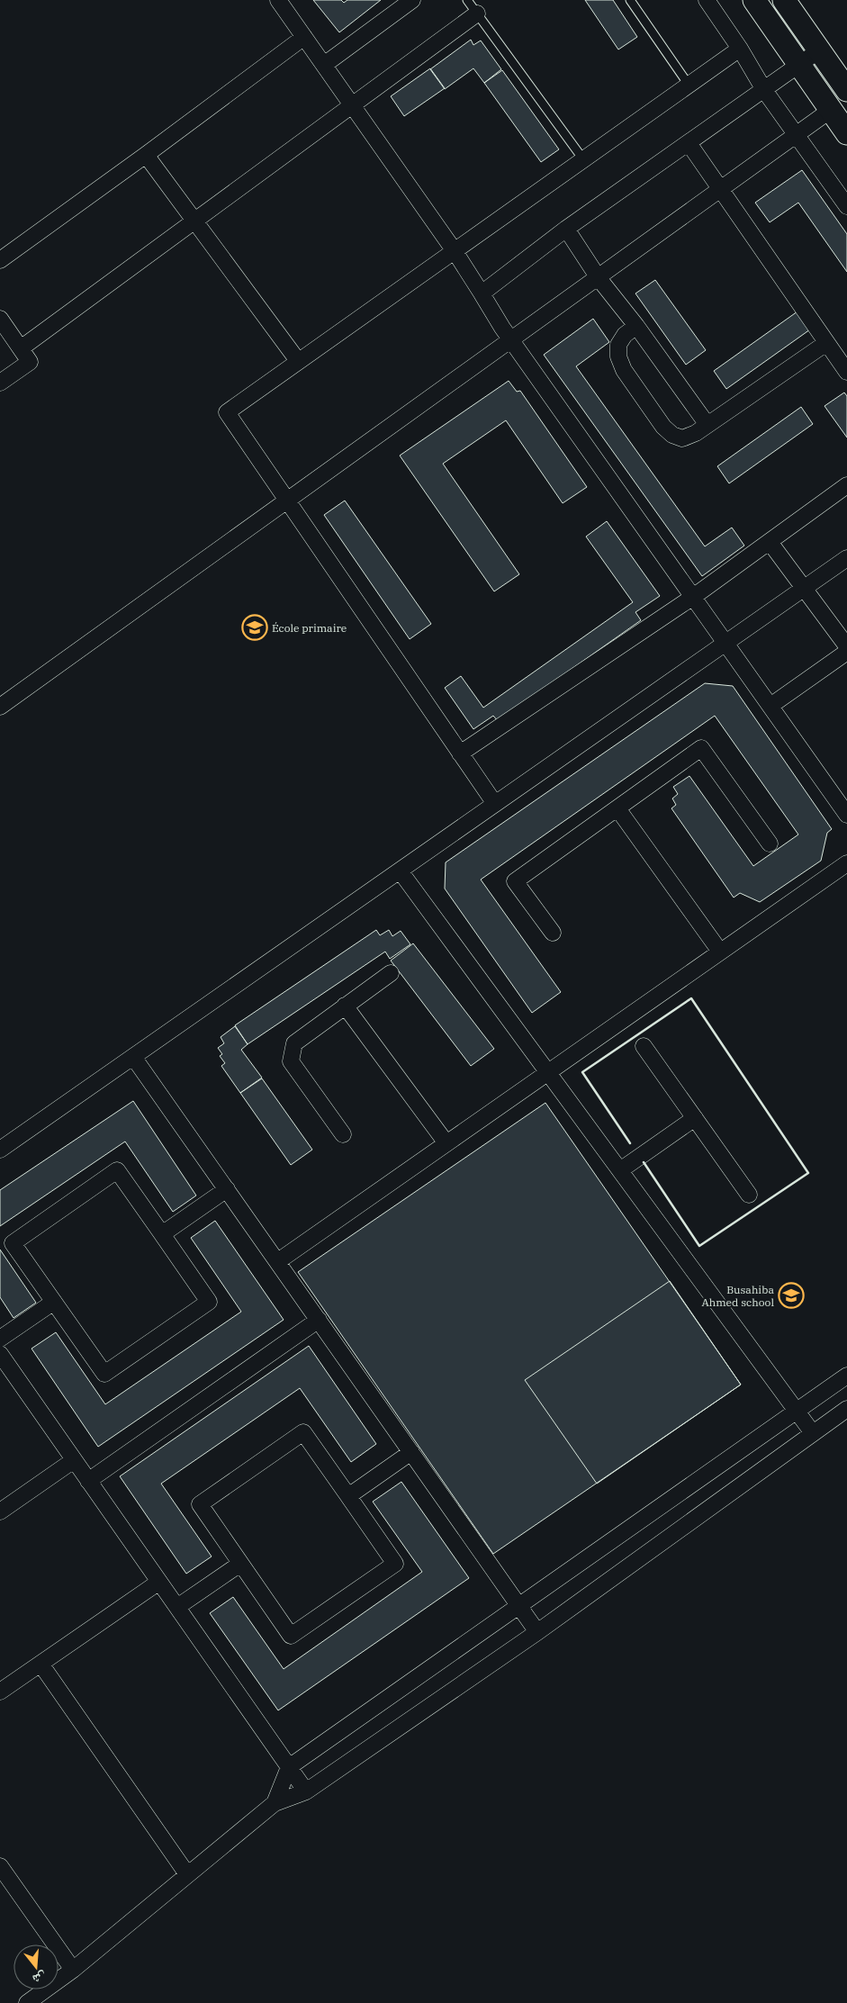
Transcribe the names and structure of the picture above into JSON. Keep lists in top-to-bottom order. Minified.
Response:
{"places":{"school or university":["École primaire","Busahiba Ahmed school"]},"north":"bottom"}
